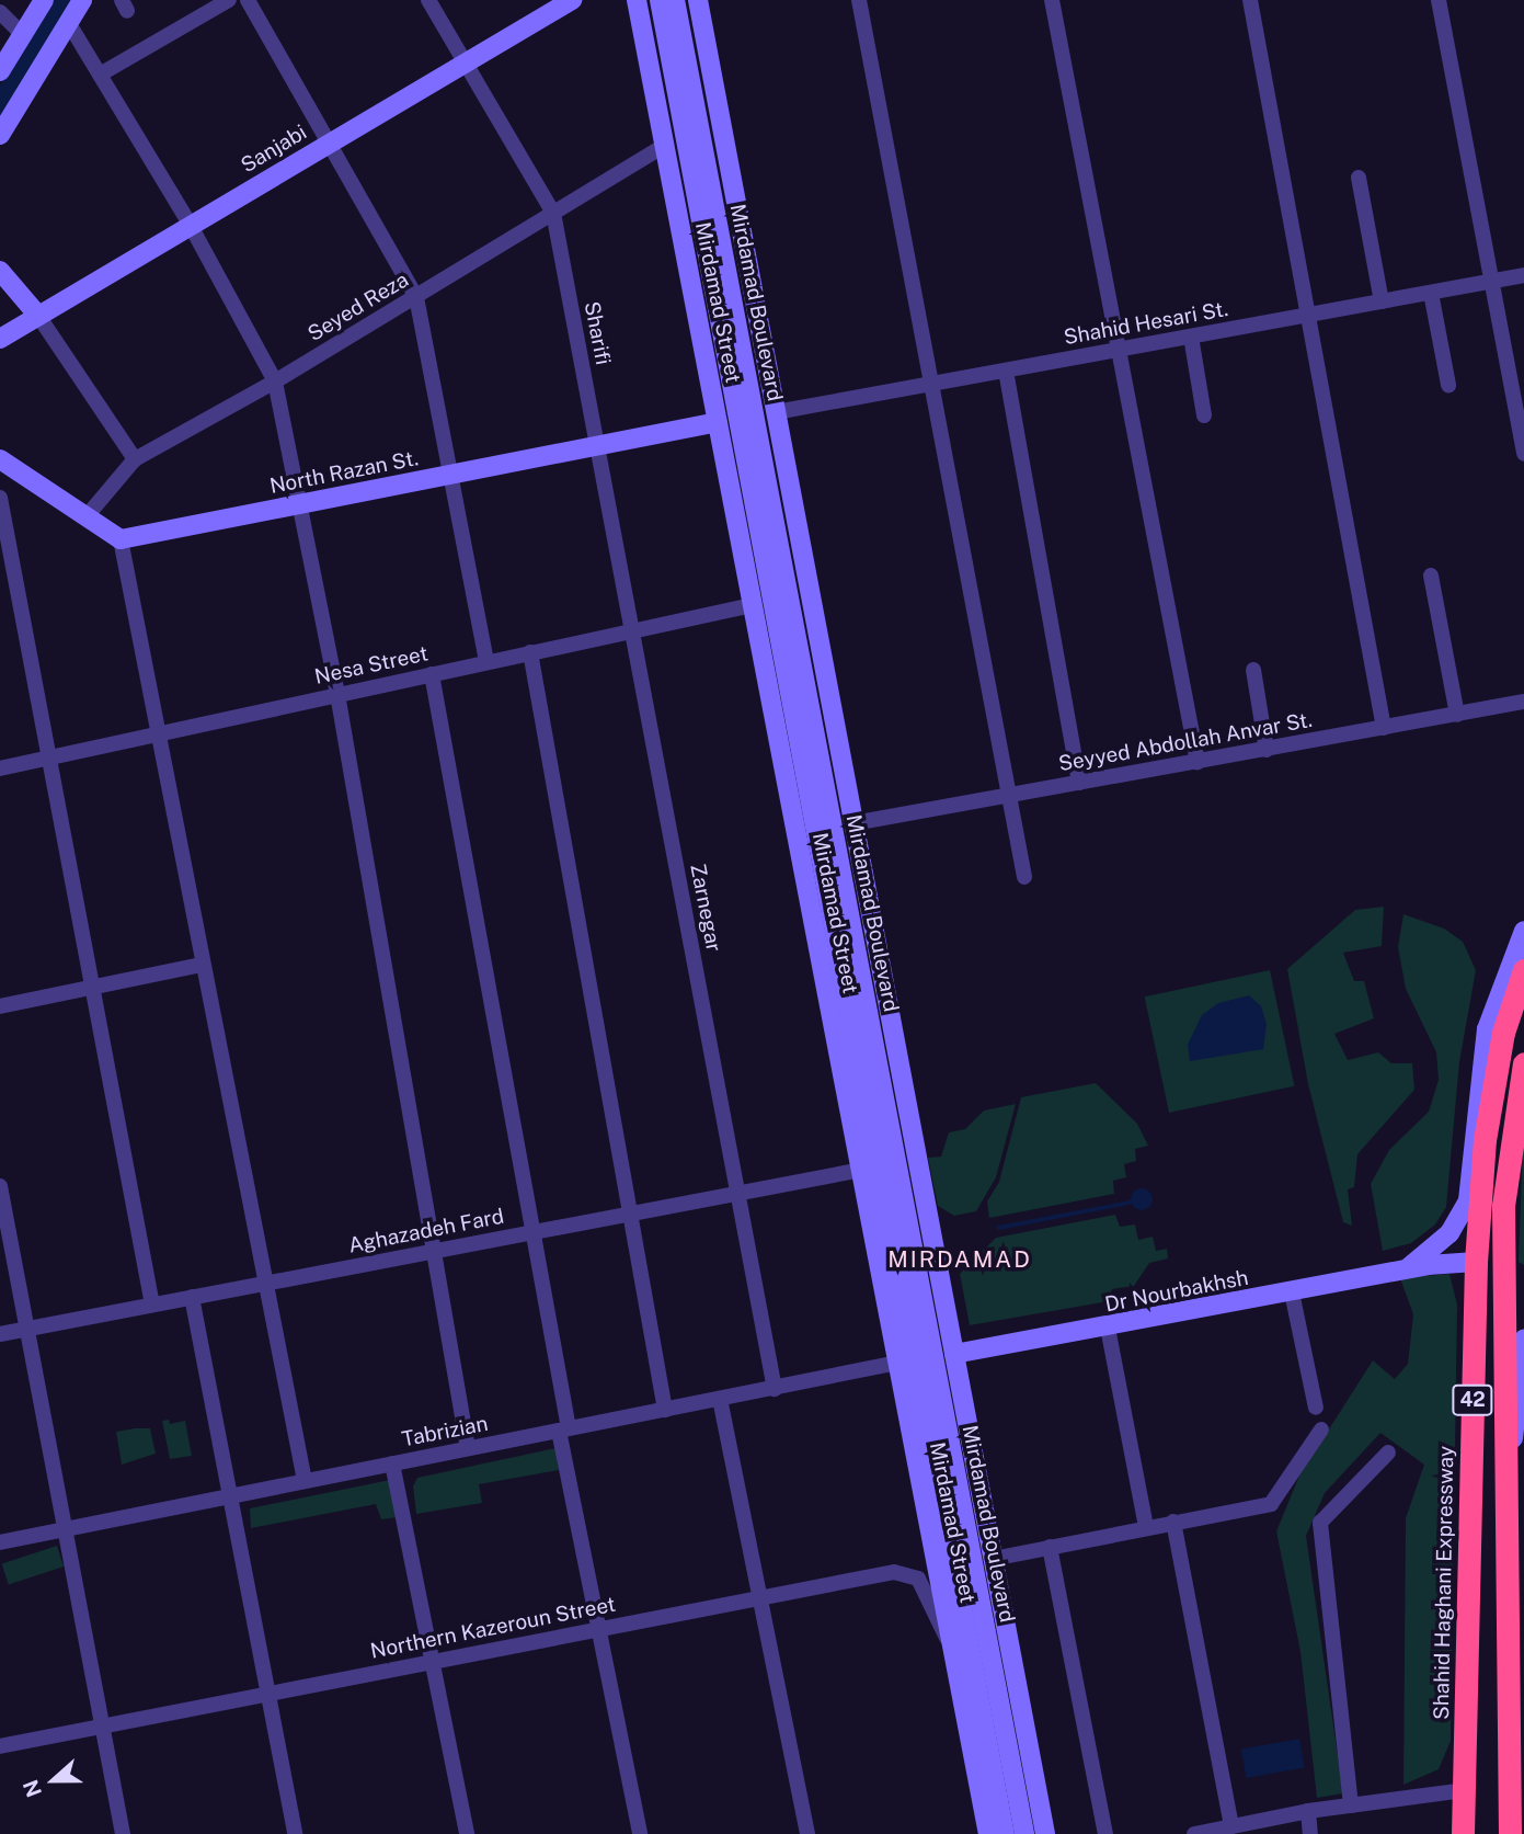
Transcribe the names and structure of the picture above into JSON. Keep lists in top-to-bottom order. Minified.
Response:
{"streets":{"highway":["42","Shahid Haghani Expressway"],"main road":["Sanjabi","Mirdamad Street","Mirdamad Boulevard","North Razan St.","Dr Nourbakhsh"],"street":["Seyed Reza","Shahid Hesari St.","Sharifi","Nesa Street","Seyyed Abdollah Anvar St.","Zarnegar","Aghazadeh Fard","Tabrizian","Northern Kazeroun Street"]},"crossings":[["Sanjabi","Sharifi"],["Mirdamad Street","Mirdamad Boulevard"],["Mirdamad Street","Seyed Reza"],["Mirdamad Street","Shahid Hesari St."],["Mirdamad Street","North Razan St."],["Mirdamad Street","Nesa Street"],["Mirdamad Street","Seyyed Abdollah Anvar St."],["Mirdamad Street","Aghazadeh Fard"],["Mirdamad Street","Dr Nourbakhsh"],["Mirdamad Street","Tabrizian"],["Mirdamad Street","Northern Kazeroun Street"],["Seyed Reza","Sharifi"],["Sharifi","North Razan St."],["Sharifi","Nesa Street"],["Sharifi","Zarnegar"],["Nesa Street","Zarnegar"],["Zarnegar","Aghazadeh Fard"],["Zarnegar","Tabrizian"],["Dr Nourbakhsh","Shahid Haghani Expressway"]],"districts":["MIRDAMAD"],"north":"left"}
